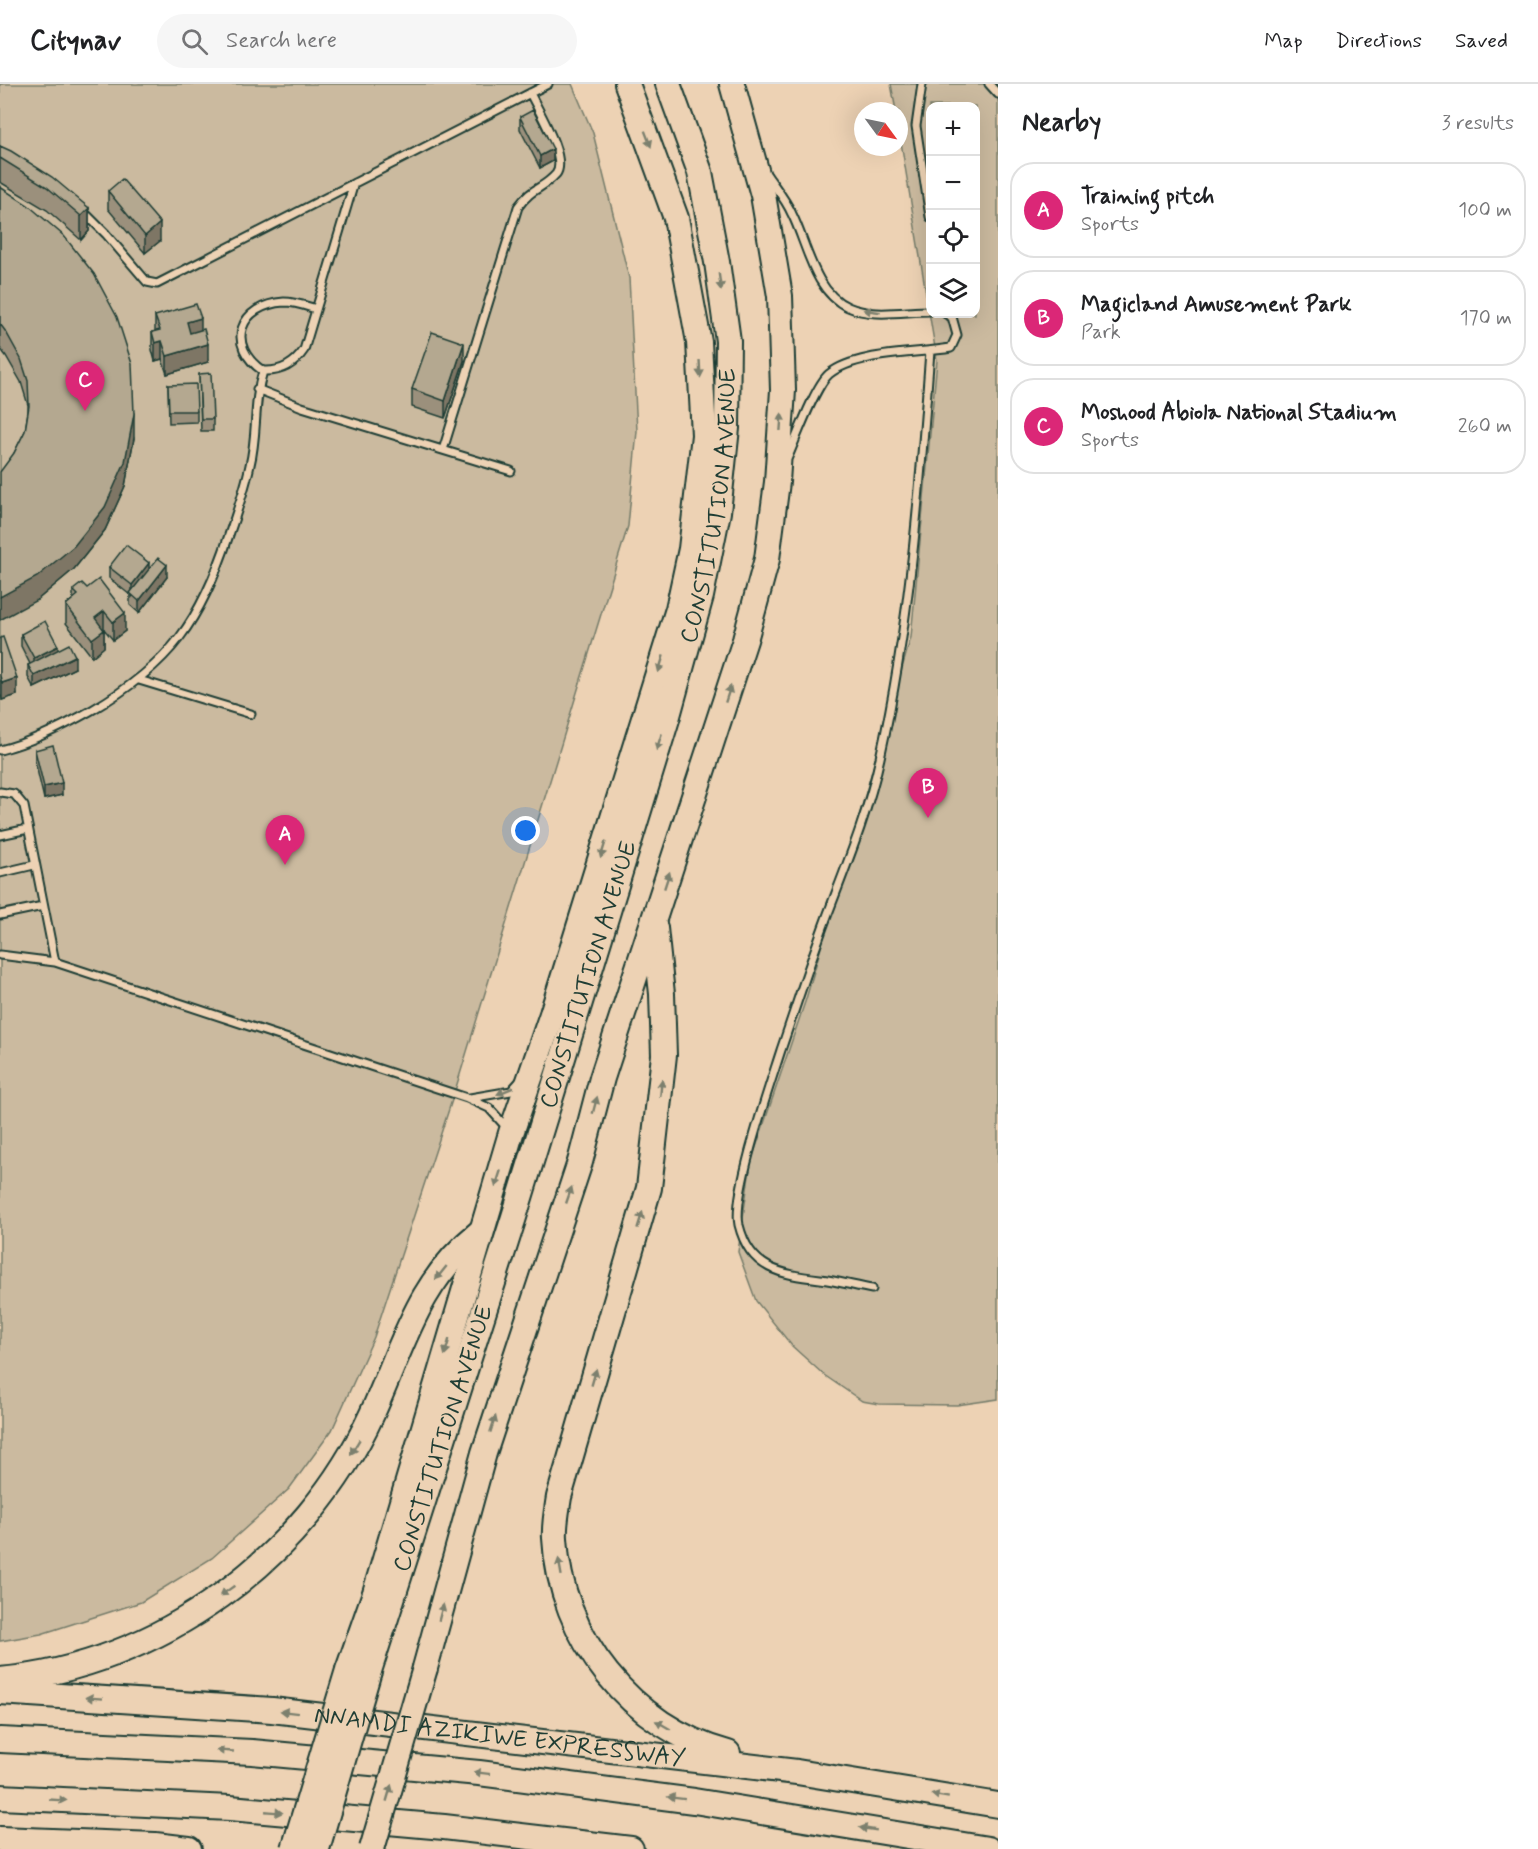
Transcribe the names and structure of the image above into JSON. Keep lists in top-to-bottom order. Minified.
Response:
{"streets":{"highway":["CONSTITUTION AVENUE","NNAMDI AZIKIWE EXPRESSWAY"]},"north":"bottom right","page":{"header":"Citynav","search":"Search here","nav":["Map","Directions","Saved"],"heading":["Nearby","3 results"],"map_buttons":["+","−"],"list":[{"mark":"A","name":"Training pitch","note":"Sports","value":"100 m"},{"mark":"B","name":"Magicland Amusement Park","note":"Park","value":"170 m"},{"mark":"C","name":"Moshood Abiola National Stadium","note":"Sports","value":"260 m"}],"pins":["C","B","A"]}}
